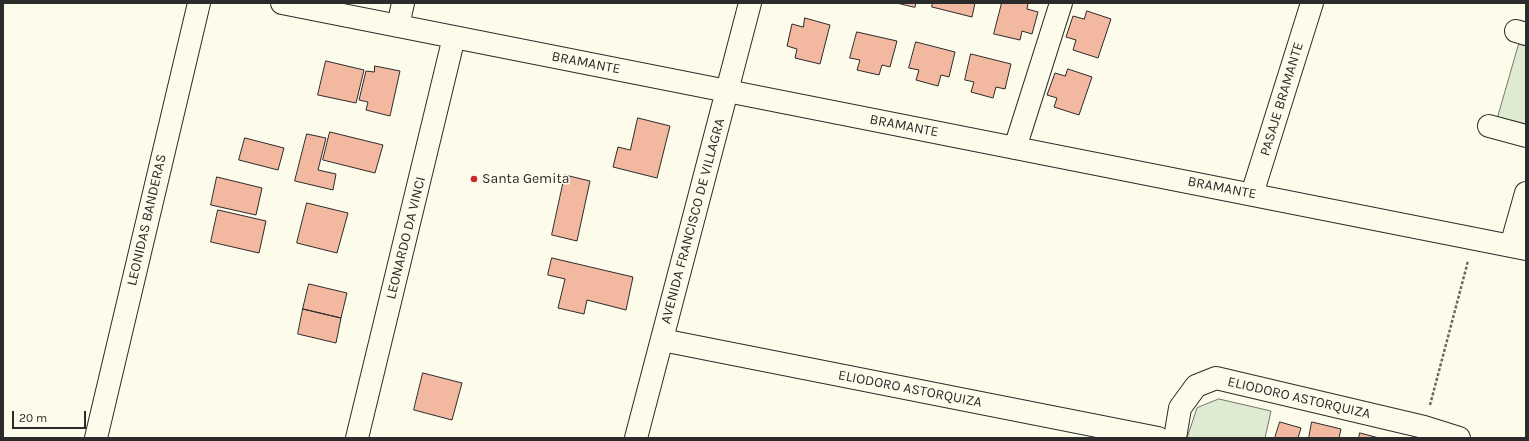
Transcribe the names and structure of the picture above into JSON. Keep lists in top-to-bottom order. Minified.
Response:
{"streets":{"street":["BRAMANTE","PASAJE BRAMANTE","LEONIDAS BANDERAS","AVENIDA FRANCISCO DE VILLAGRA","LEONARDO DA VINCI","ELIODORO ASTORQUIZA"]},"crossings":[["BRAMANTE","PASAJE BRAMANTE"],["BRAMANTE","AVENIDA FRANCISCO DE VILLAGRA"],["BRAMANTE","LEONARDO DA VINCI"],["AVENIDA FRANCISCO DE VILLAGRA","ELIODORO ASTORQUIZA"]],"places":["Santa Gemita"],"scale_bar":"20 m"}
